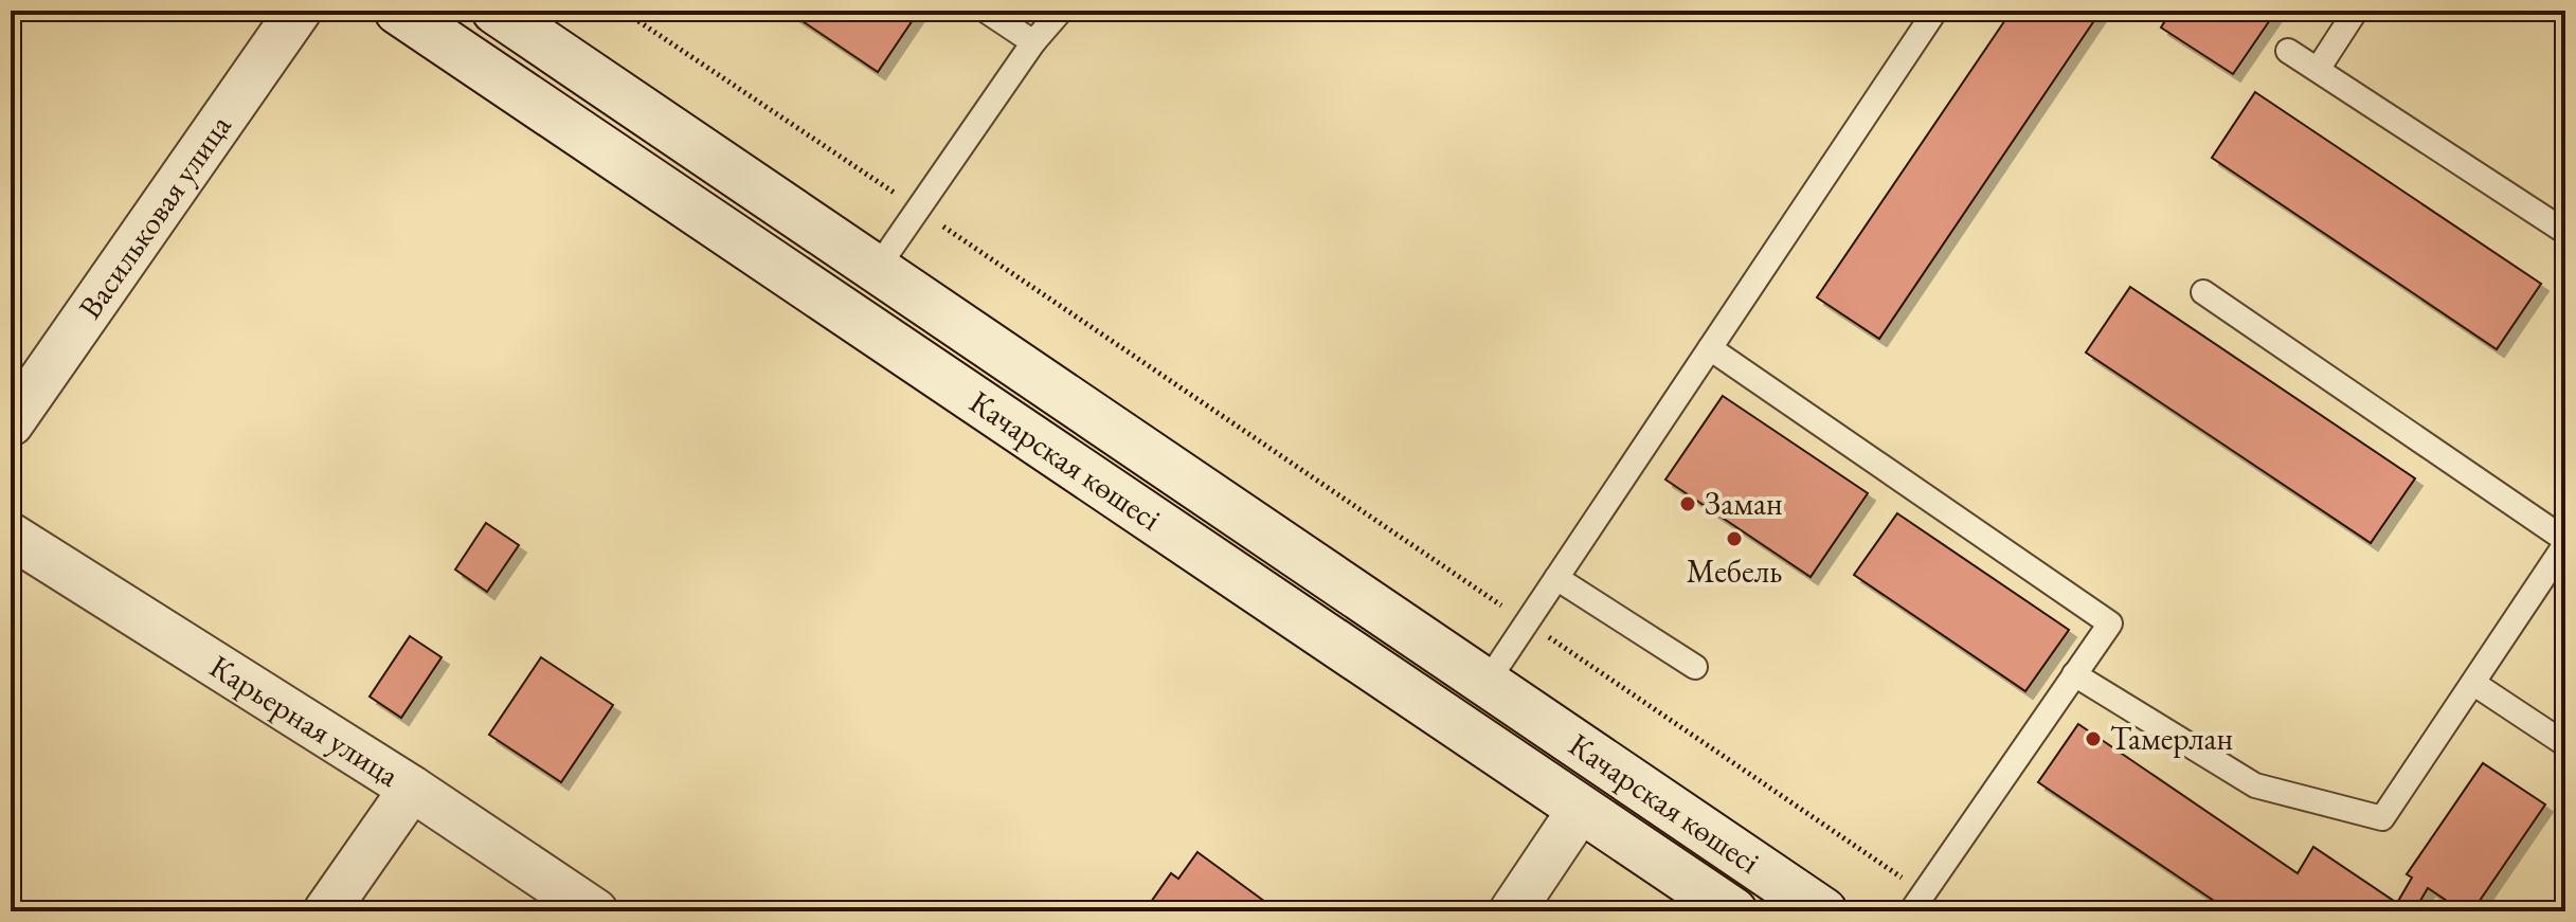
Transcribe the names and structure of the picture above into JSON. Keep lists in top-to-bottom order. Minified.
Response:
{"streets":{"main road":["Качарская көшесі"],"street":["Васильковая улица","Карьерная улица"]},"places":["Заман","Мебель","Тамерлан"]}
